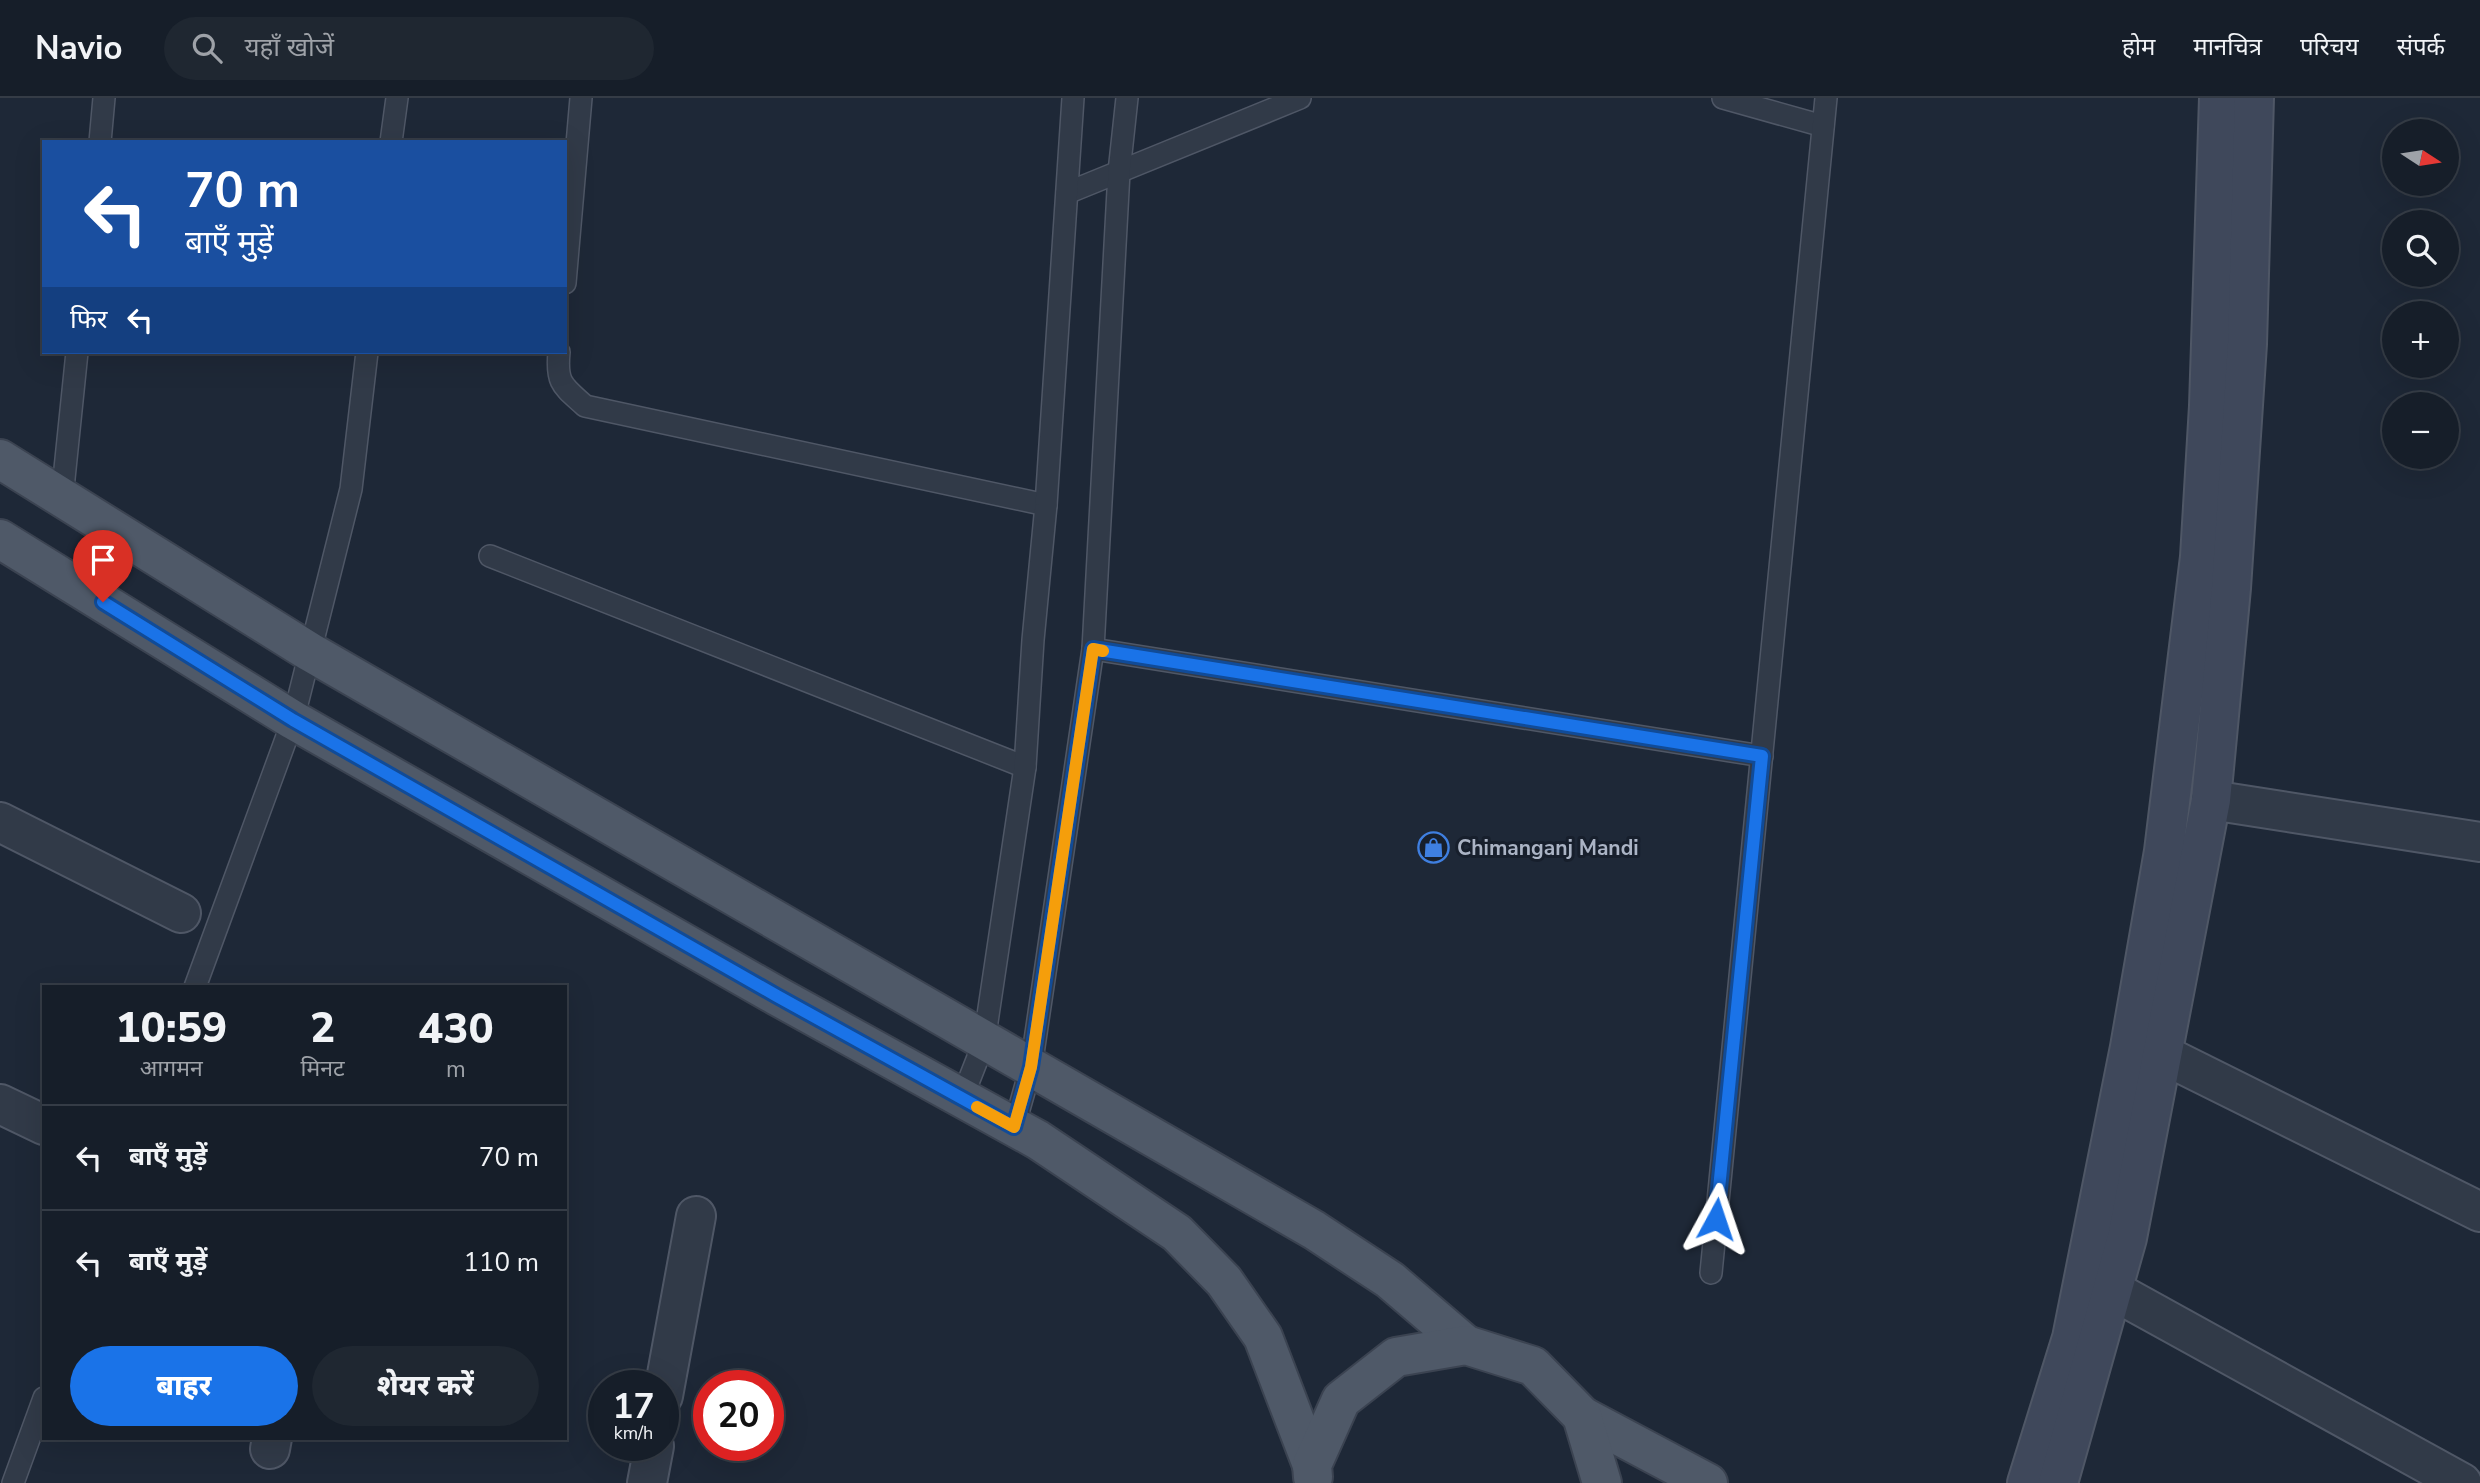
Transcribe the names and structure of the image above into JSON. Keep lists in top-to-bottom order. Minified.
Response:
{"places":{"shop":["Chimanganj Mandi"]},"north":"right","page":{"header":"Navio","search":"यहाँ खोजें","nav":["होम","मानचित्र","परिचय","संपर्क"],"map_buttons":["+","−"],"turn":["70 m","बाएँ मुड़ें"],"then":"फिर","eta":["10:59","आगमन","2","मिनट","430","m"],"list":[{"name":"बाएँ मुड़ें","value":"70 m"},{"name":"बाएँ मुड़ें","value":"110 m"}],"buttons":["बाहर","शेयर करें"],"speed":"17 km/h","limit":"20"}}
